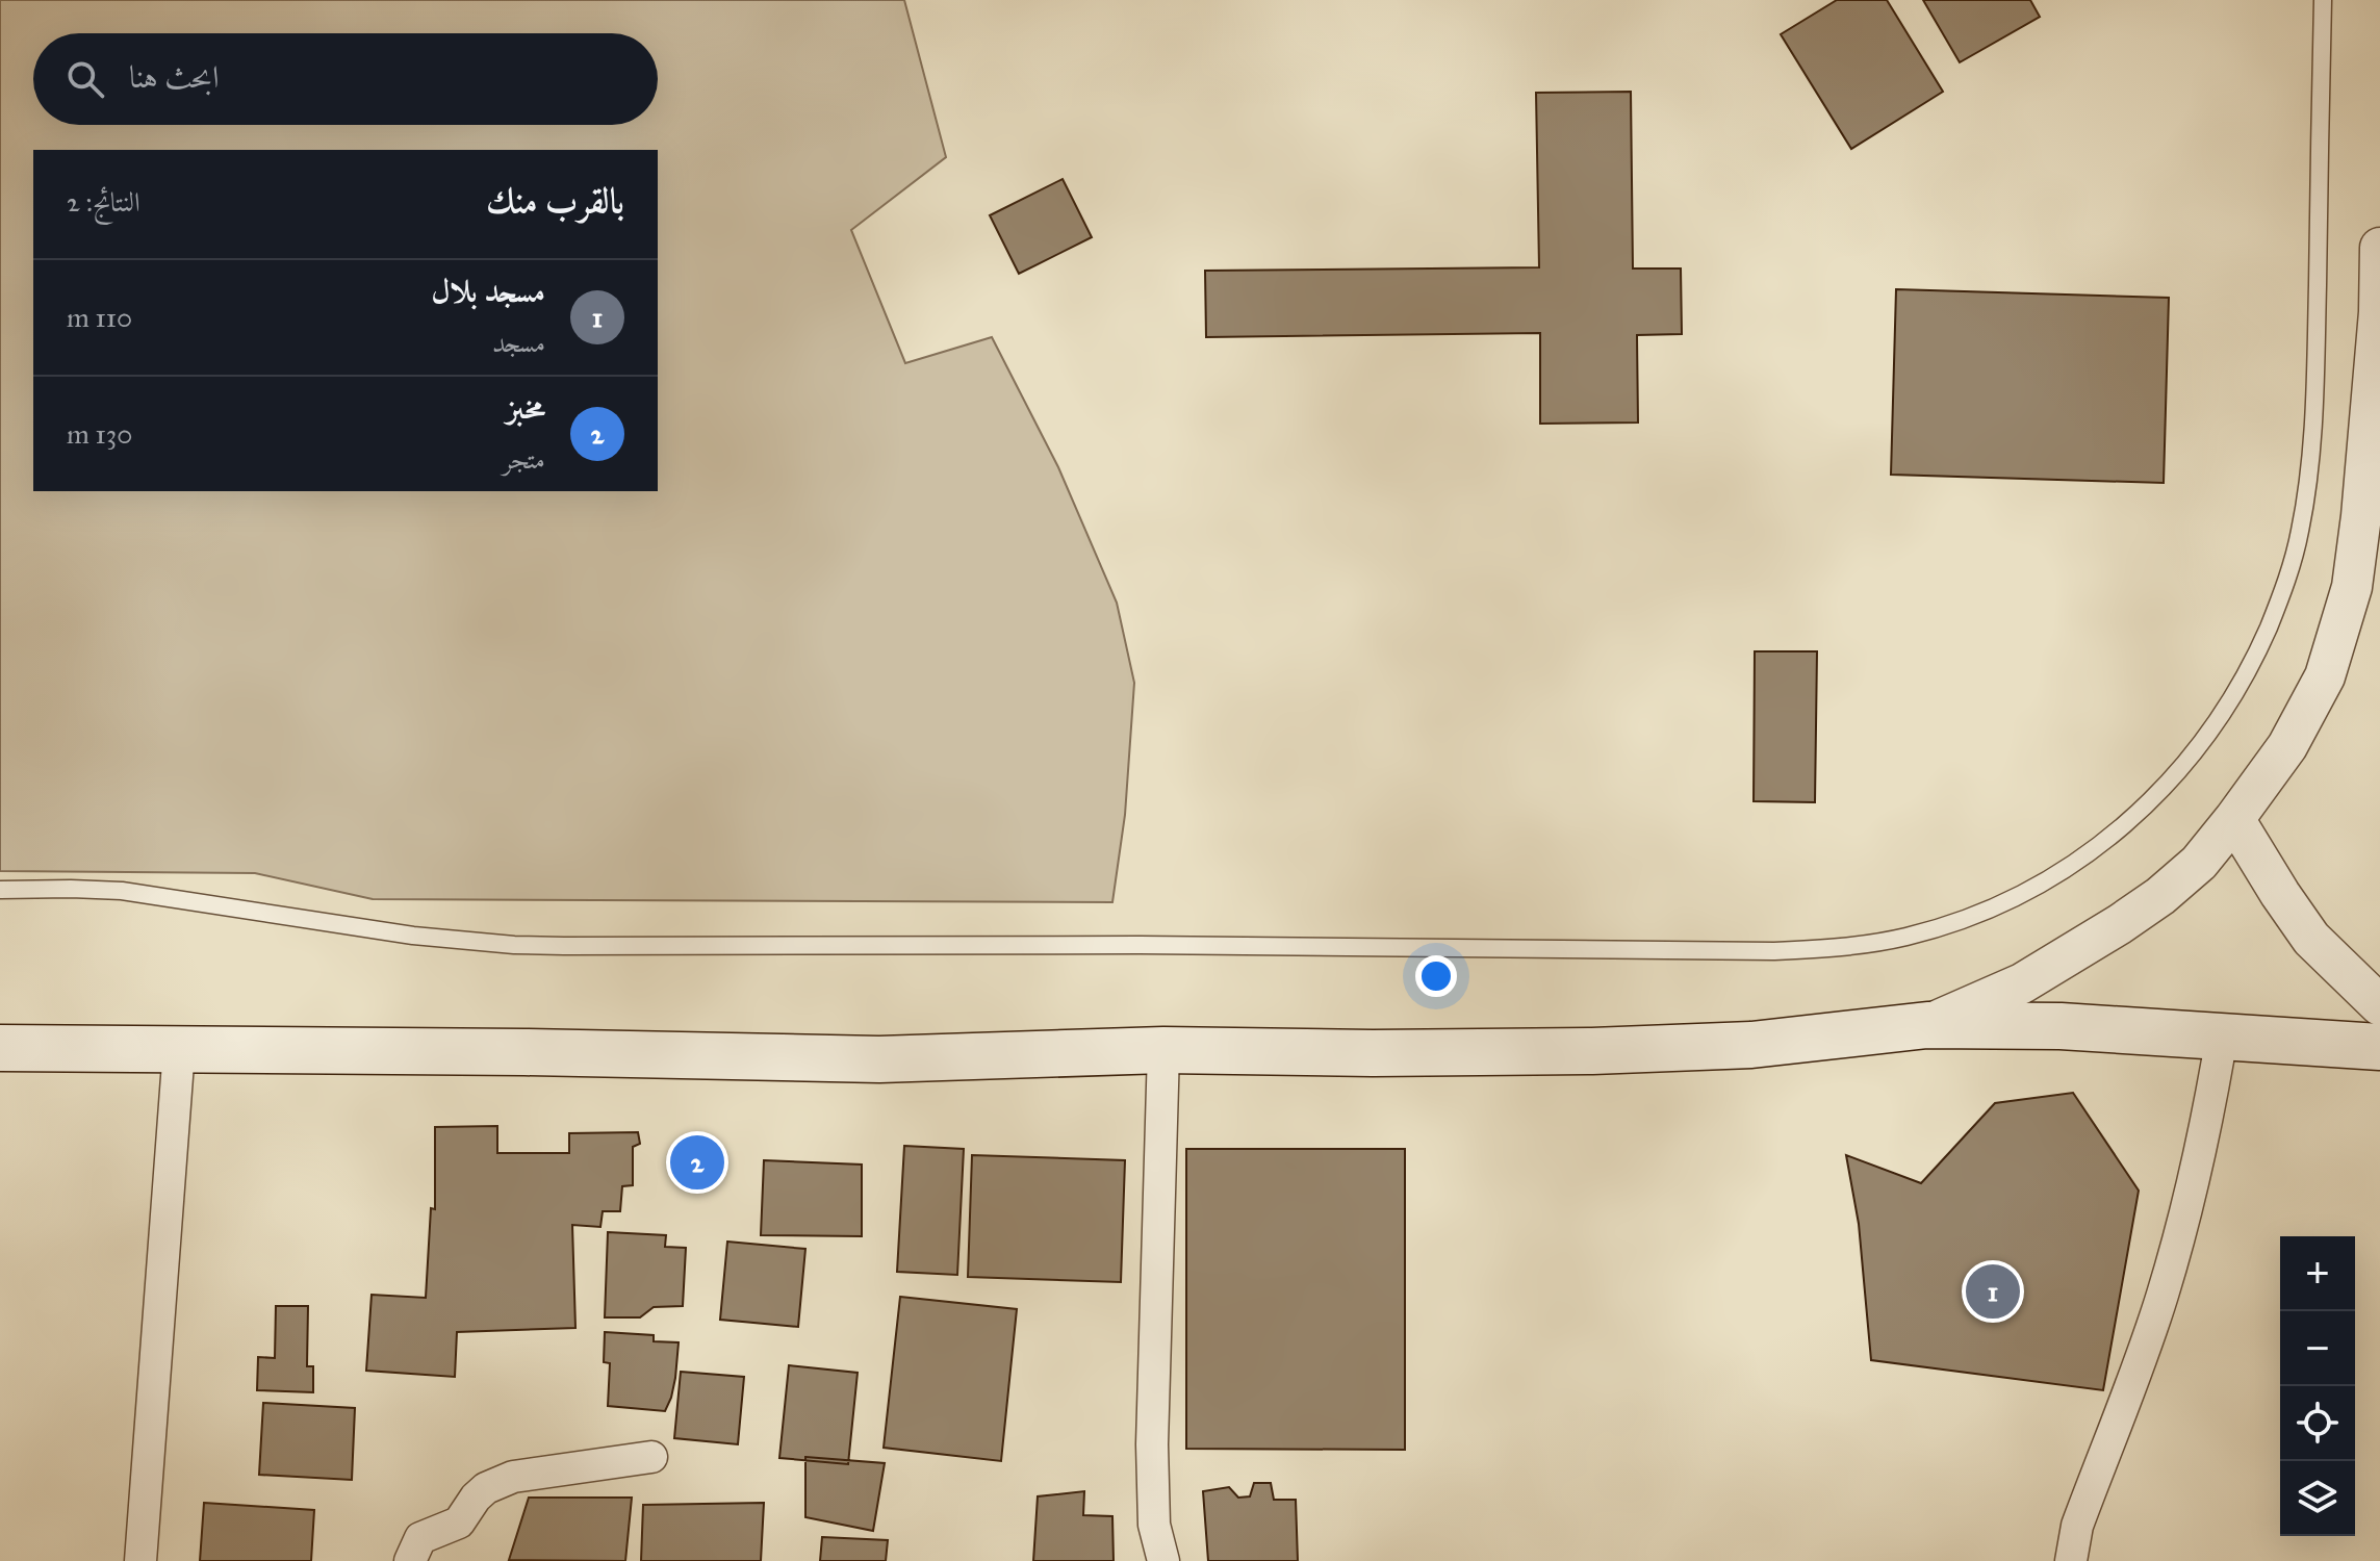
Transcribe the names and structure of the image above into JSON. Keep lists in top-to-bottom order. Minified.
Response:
{"page":{"search":"ابحث هنا","heading":["بالقرب منك","النتائج: 2"],"list":[{"mark":"1","name":"مسجد بلال","note":"مسجد","value":"110 m"},{"mark":"2","name":"مخبز","note":"متجر","value":"130 m"}],"pins":["2","1"],"map_buttons":["+","−"]}}
